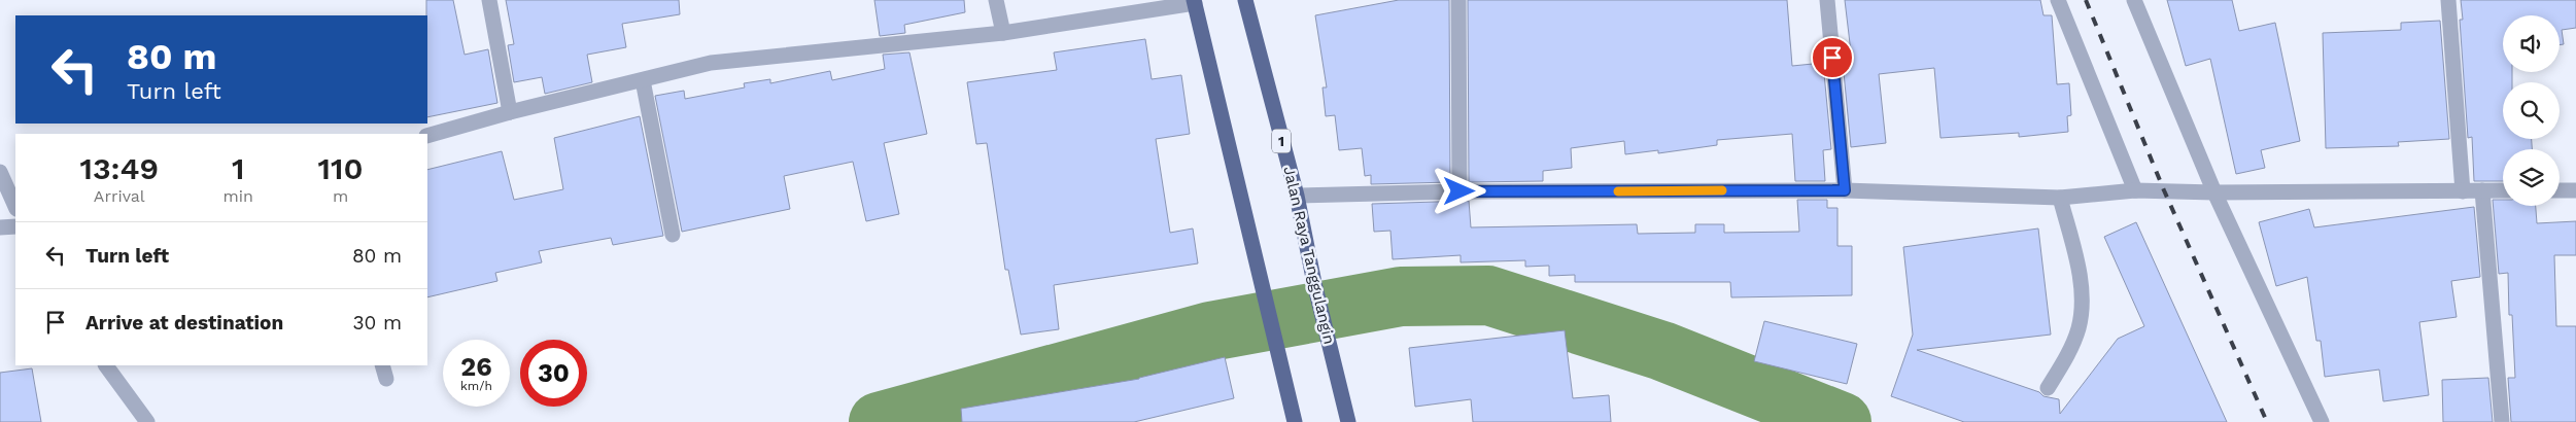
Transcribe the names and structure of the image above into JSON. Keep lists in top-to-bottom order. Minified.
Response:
{"streets":{"highway":["1","Jalan Raya Tanggulangin"]},"page":{"turn":["80 m","Turn left"],"eta":["13:49","Arrival","1","min","110","m"],"list":[{"name":"Turn left","value":"80 m"},{"name":"Arrive at destination","value":"30 m"}],"speed":"26 km/h","limit":"30"}}
